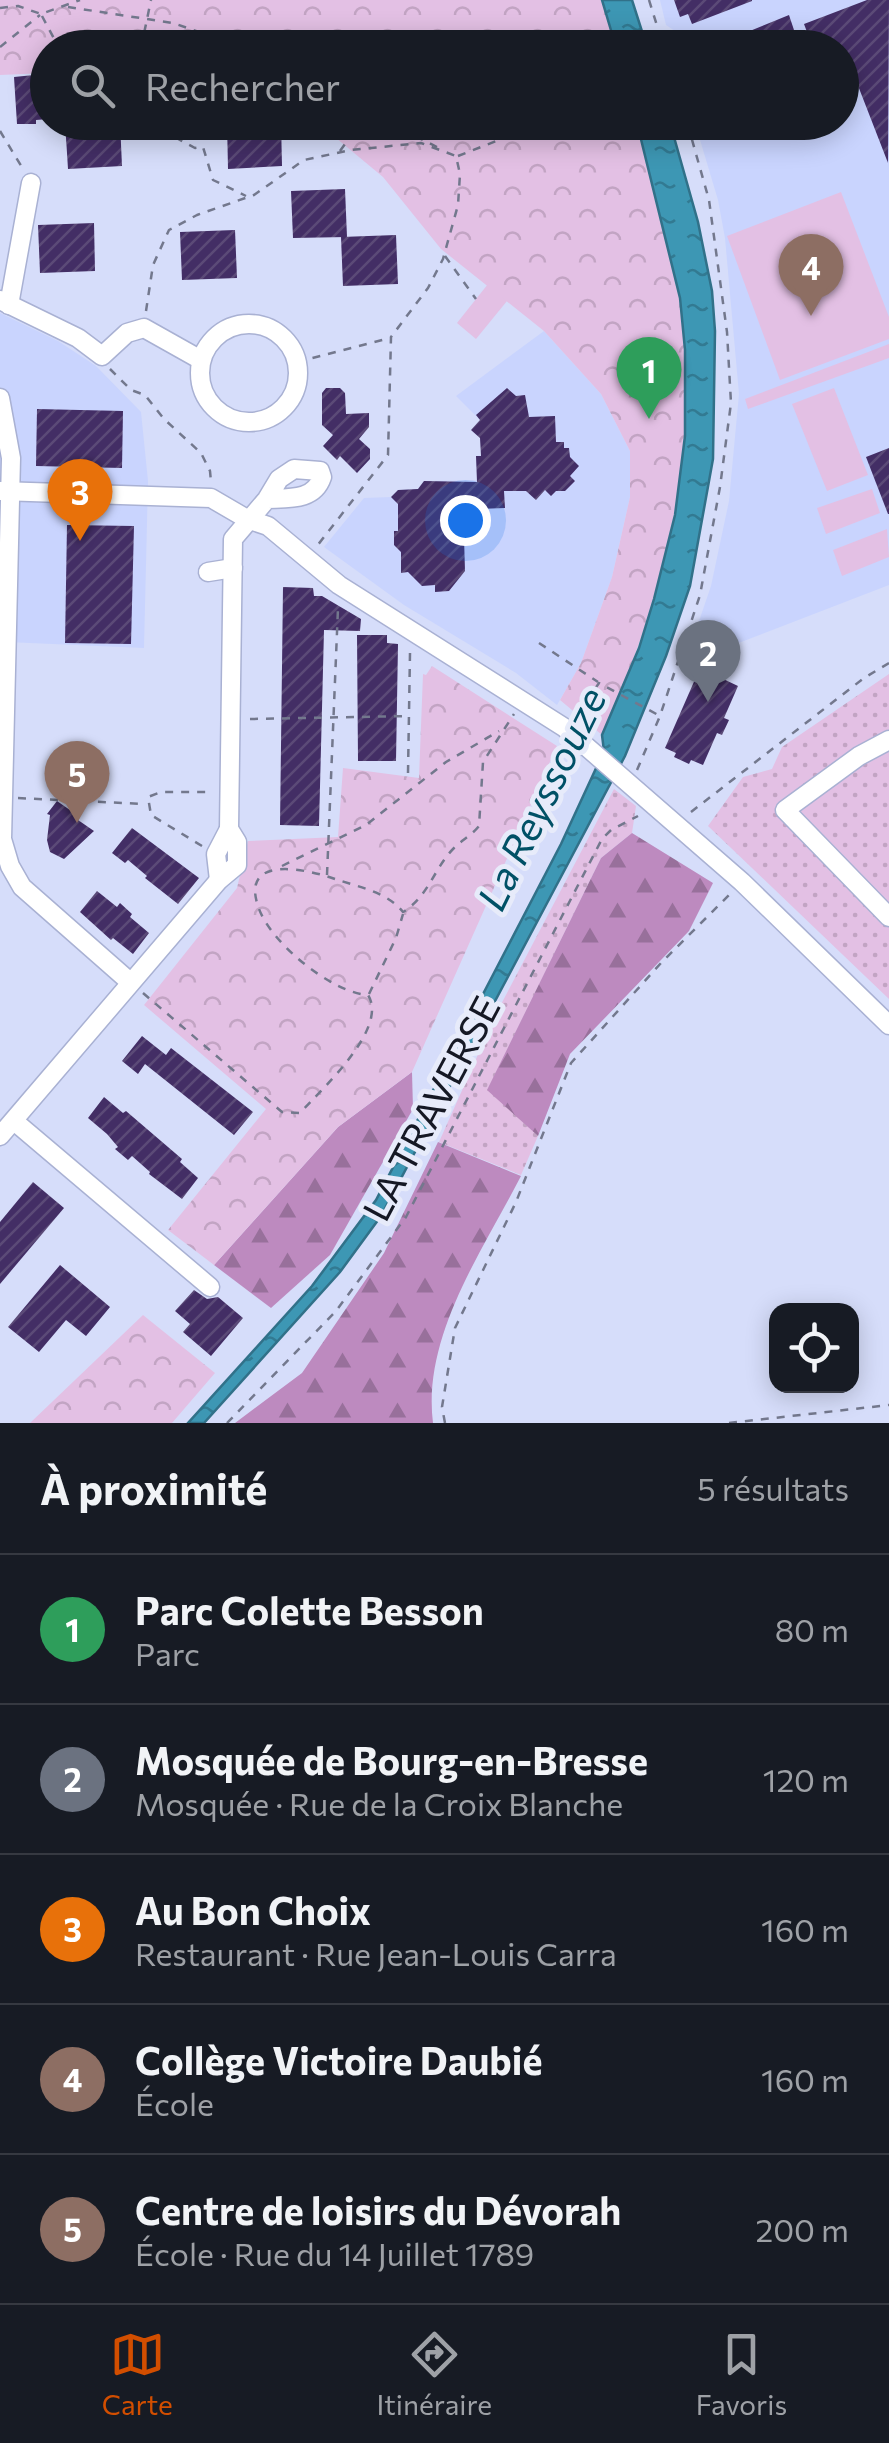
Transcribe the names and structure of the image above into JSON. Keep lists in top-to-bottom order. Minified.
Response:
{"streets":{"path":["LA TRAVERSE"]},"water":["La Reyssouze"],"page":{"search":"Rechercher","pins":["4","1","3","2","5"],"heading":["À proximité","5 résultats"],"list":[{"mark":"1","name":"Parc Colette Besson","note":"Parc","value":"80 m"},{"mark":"2","name":"Mosquée de Bourg-en-Bresse","note":"Mosquée · Rue de la Croix Blanche","value":"120 m"},{"mark":"3","name":"Au Bon Choix","note":"Restaurant · Rue Jean-Louis Carra","value":"160 m"},{"mark":"4","name":"Collège Victoire Daubié","note":"École","value":"160 m"},{"mark":"5","name":"Centre de loisirs du Dévorah","note":"École · Rue du 14 Juillet 1789","value":"200 m"}],"nav":["Carte","Itinéraire","Favoris"]}}
